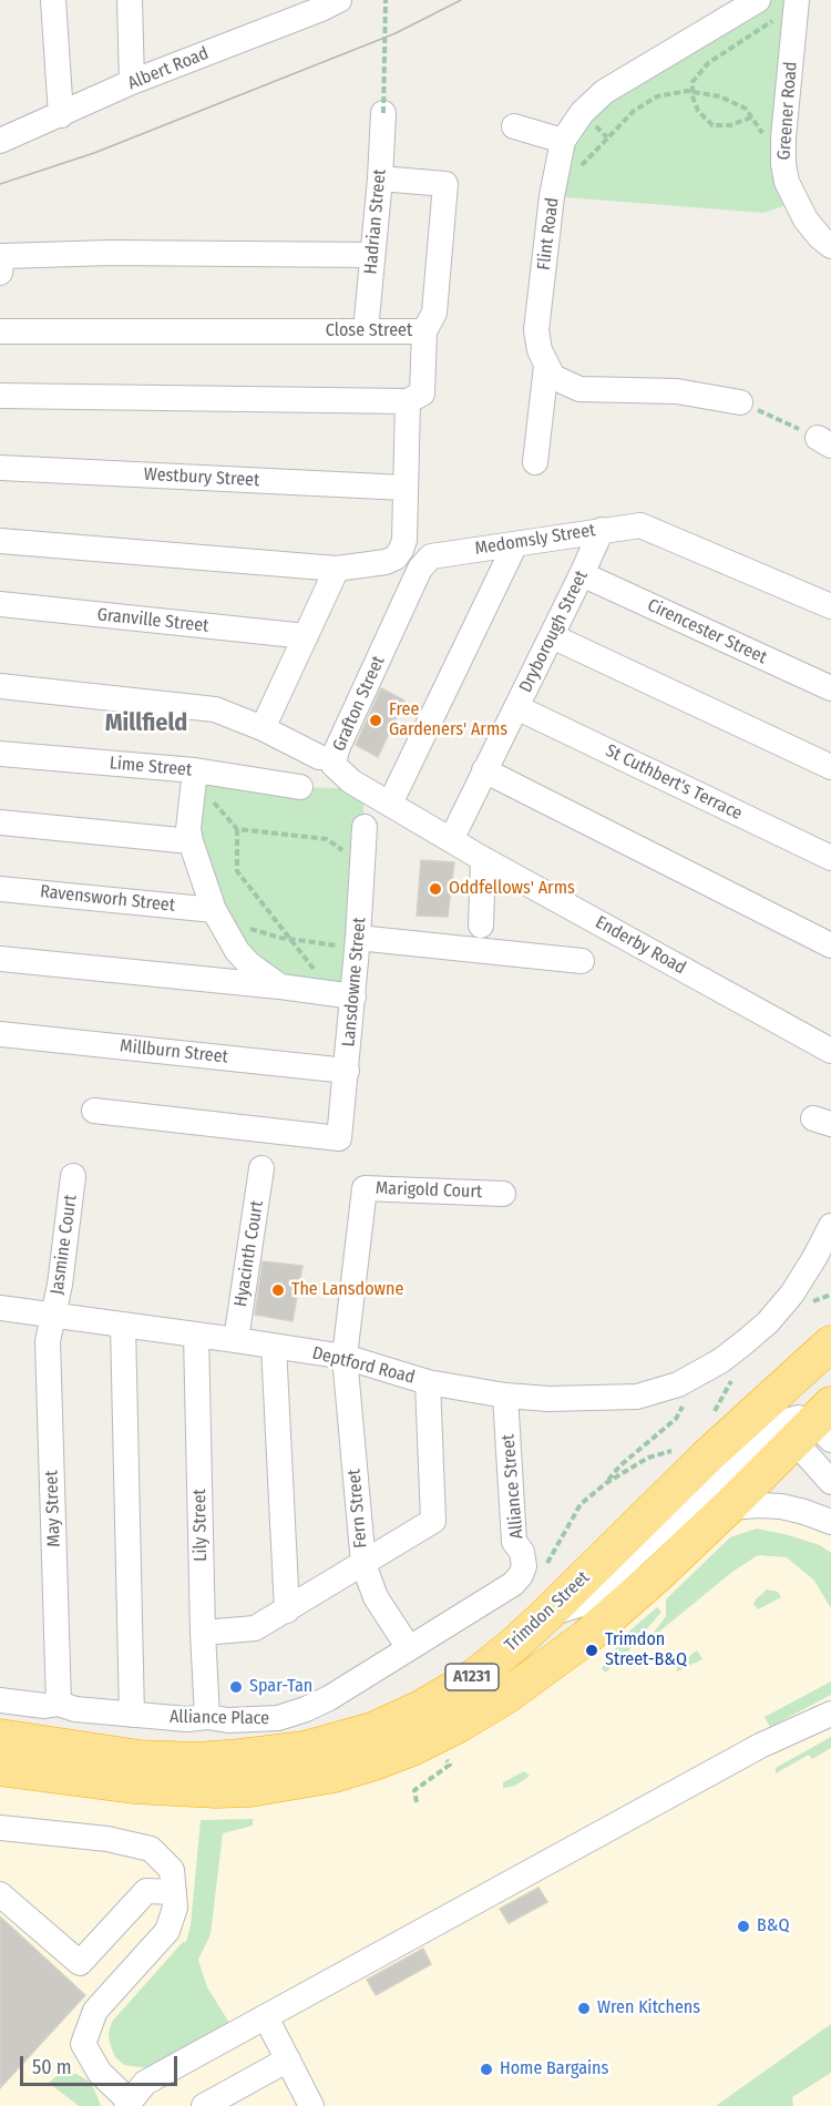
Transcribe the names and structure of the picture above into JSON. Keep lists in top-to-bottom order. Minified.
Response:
{"streets":{"highway":["Trimdon Street","A1231"],"street":["Albert Road","Greener Road","Hadrian Street","Flint Road","Close Street","Westbury Street","Medomsly Street","Granville Street","Dryborough Street","Cirencester Street","Grafton Street","Lime Street","St Cuthbert's Terrace","Ravensworh Street","Enderby Road","Lansdowne Street","Millburn Street","Marigold Court","Jasmine Court","Hyacinth Court","Deptford Road","Alliance Street","May Street","Fern Street","Lily Street","Alliance Place"]},"crossings":[["Hadrian Street","Close Street"],["Close Street","Westbury Street"],["Medomsly Street","Dryborough Street"],["Medomsly Street","Grafton Street"],["Dryborough Street","Cirencester Street"],["Dryborough Street","Grafton Street"],["Dryborough Street","St Cuthbert's Terrace"],["Dryborough Street","Enderby Road"],["Grafton Street","Enderby Road"],["Lansdowne Street","Millburn Street"],["Marigold Court","Deptford Road"],["Marigold Court","Fern Street"],["Jasmine Court","Deptford Road"],["Jasmine Court","May Street"],["Hyacinth Court","Deptford Road"],["Deptford Road","Alliance Street"],["Deptford Road","May Street"],["Deptford Road","Fern Street"],["Deptford Road","Lily Street"],["Alliance Street","Alliance Place"],["May Street","Alliance Place"],["Fern Street","Alliance Place"],["Lily Street","Alliance Place"]],"districts":["Millfield"],"places":["Free Gardeners' Arms","Oddfellows' Arms","The Lansdowne","Trimdon Street-B&Q","Spar-Tan","B&Q","Wren Kitchens","Home Bargains"],"scale_bar":"50 m"}
